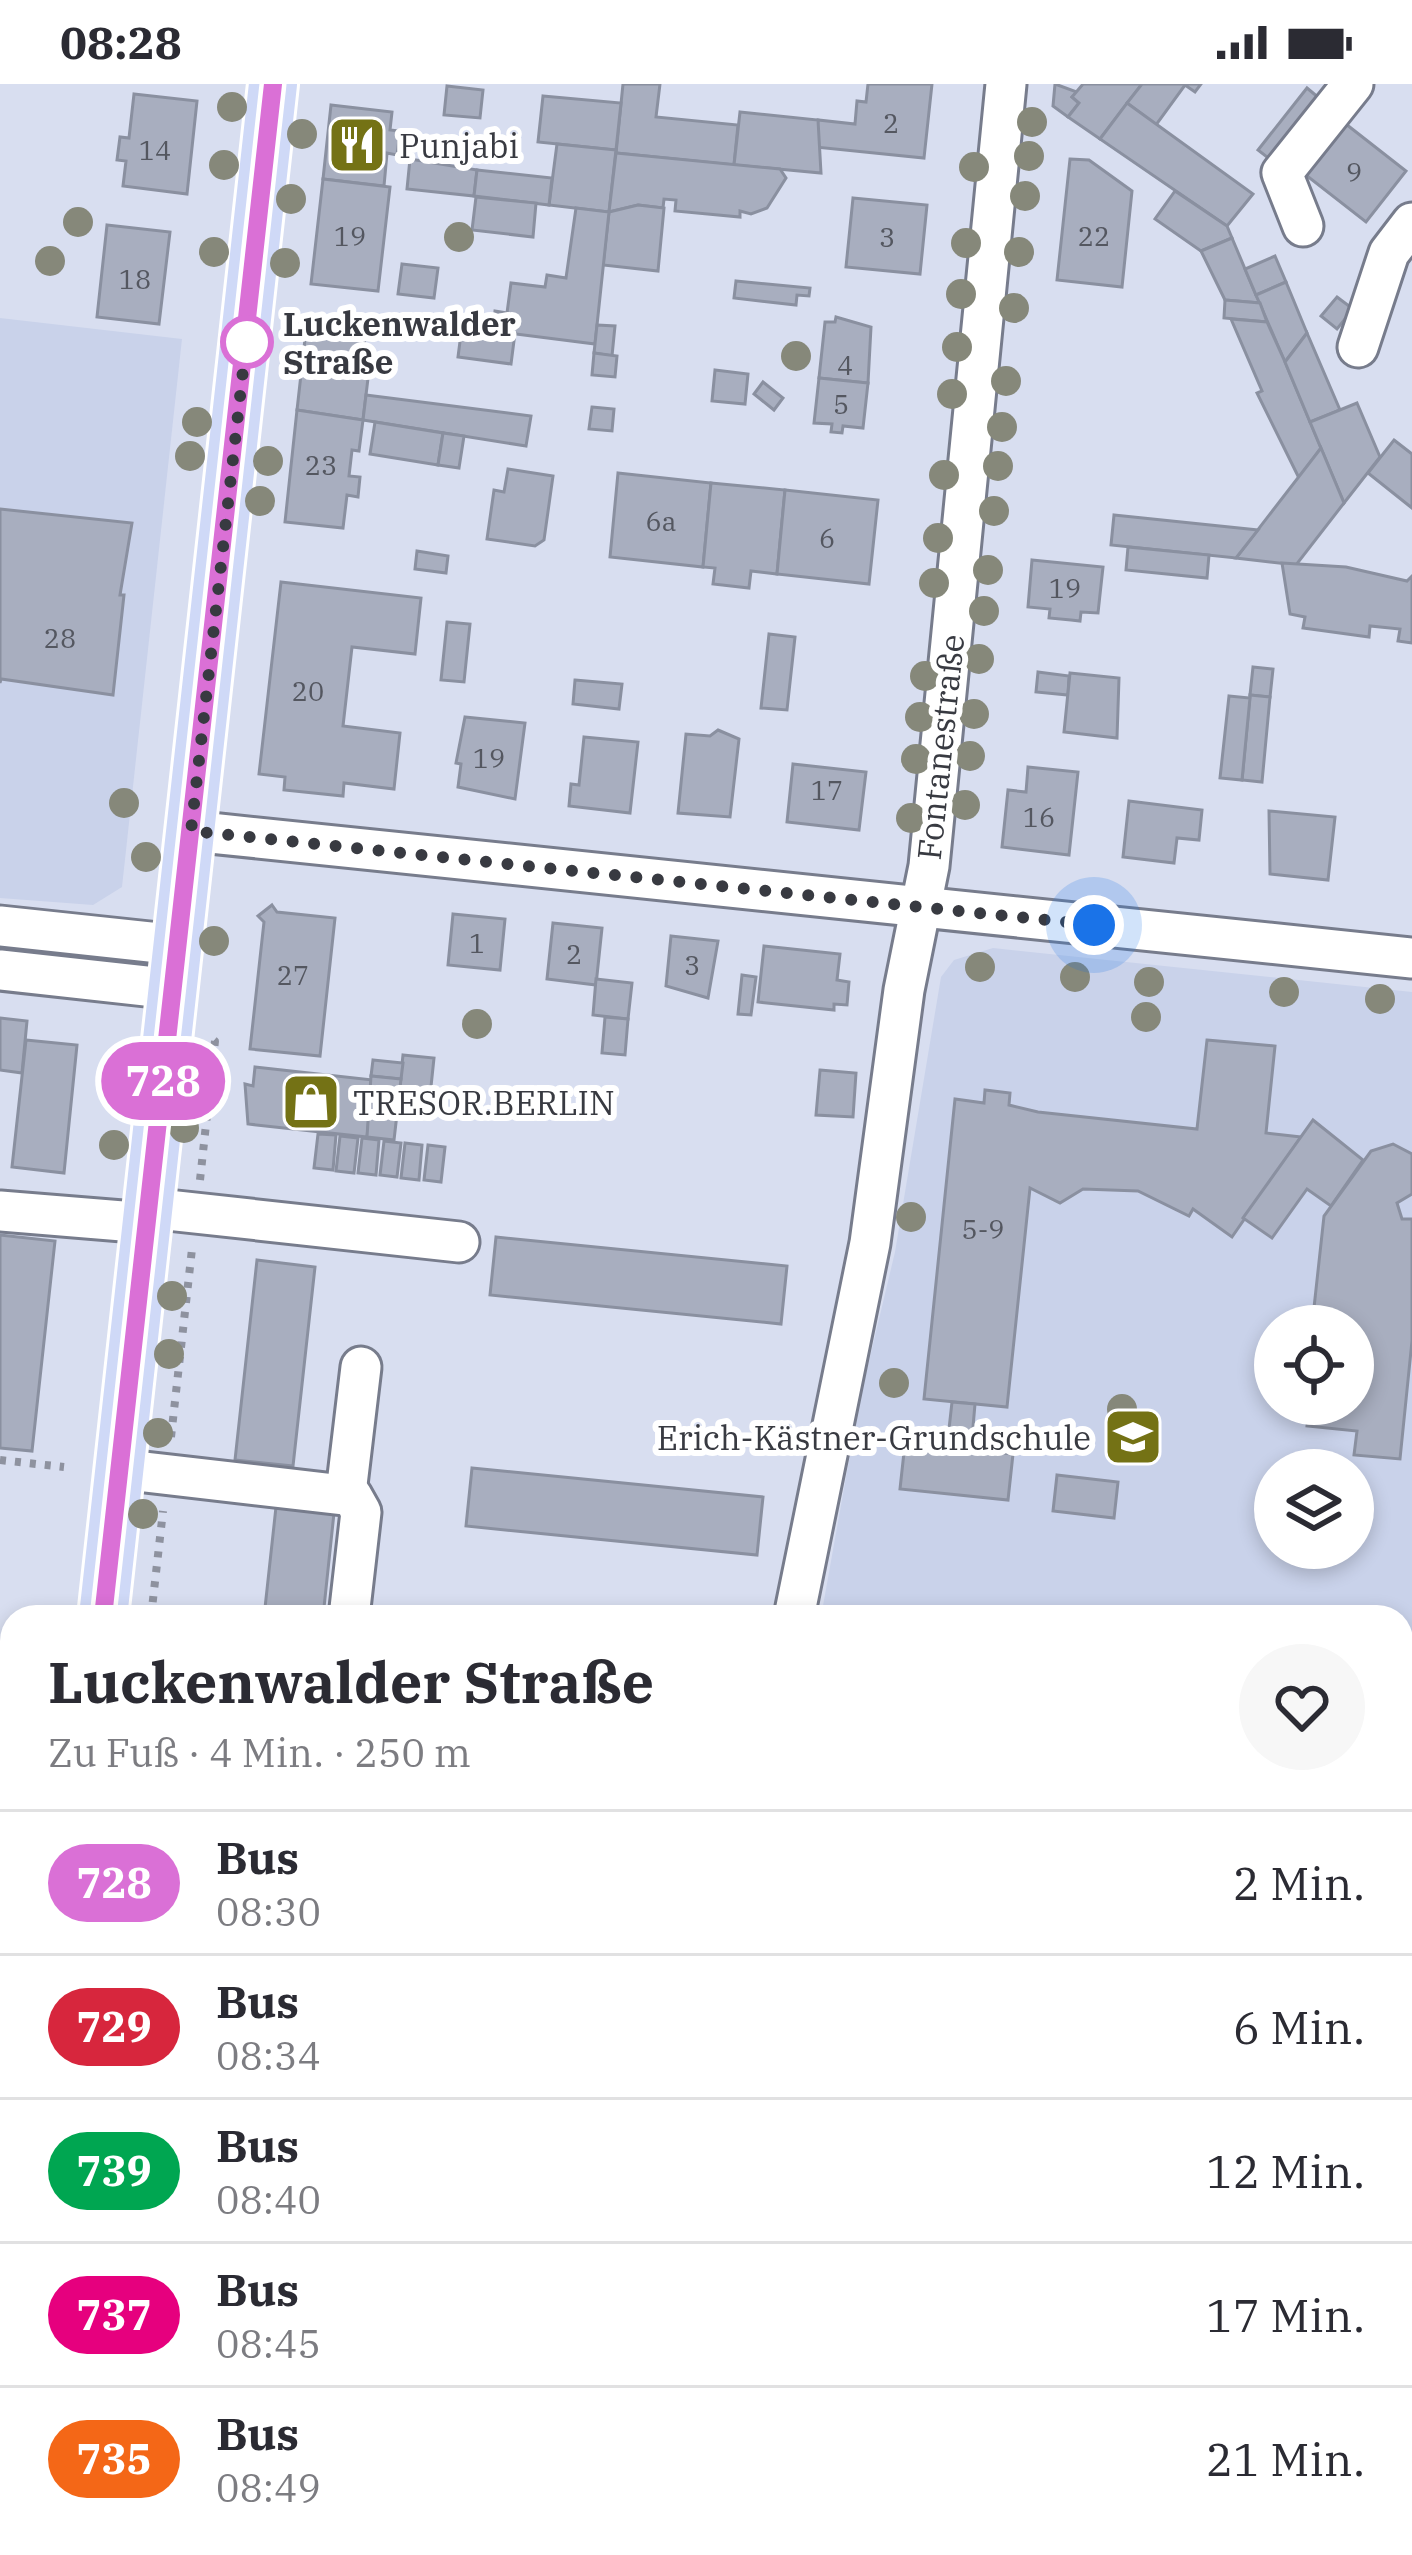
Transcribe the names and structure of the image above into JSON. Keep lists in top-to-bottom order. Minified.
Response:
{"streets":{"street":["Fontanestraße"]},"places":{"restaurant":["Punjabi"],"other":["Luckenwalder Straße"],"shop":["TRESOR.BERLIN"],"school or university":["Erich-Kästner-Grundschule"]},"lines":["bus line 728"],"house_numbers":["2","14","9","19","22","3","18","4","5","23","6a","6","19","28","20","19","17","16","1","2","3","27","5-9"],"page":{"status":"08:28","on_map":"728","heading":["Luckenwalder Straße","Zu Fuß · 4 Min. · 250 m"],"list":[{"mark":"728","name":"Bus","note":"08:30","value":"2 Min."},{"mark":"729","name":"Bus","note":"08:34","value":"6 Min."},{"mark":"739","name":"Bus","note":"08:40","value":"12 Min."},{"mark":"737","name":"Bus","note":"08:45","value":"17 Min."},{"mark":"735","name":"Bus","note":"08:49","value":"21 Min."}]}}
